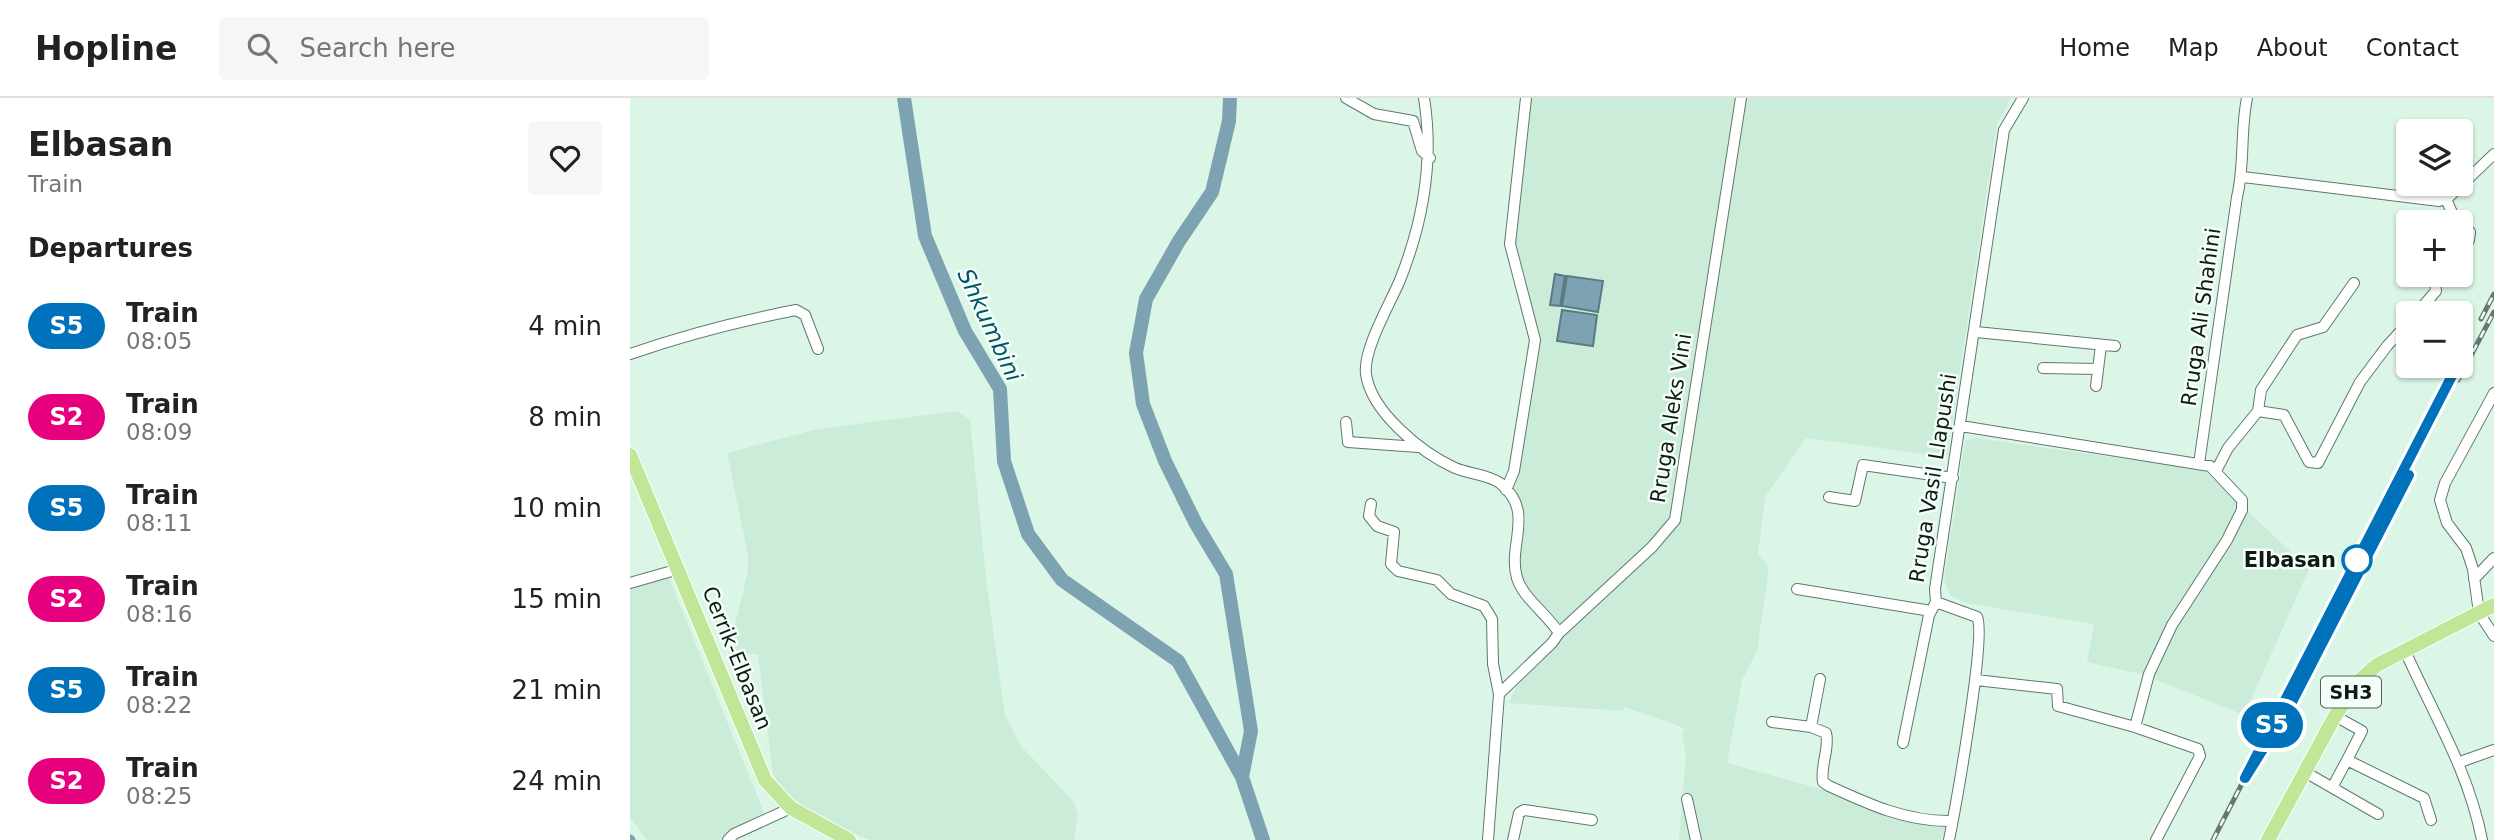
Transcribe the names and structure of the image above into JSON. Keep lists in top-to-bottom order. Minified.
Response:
{"streets":{"main road":["Cerrik-Elbasan","SH3"],"street":["Rruga Ali Shahini","Rruga Aleks Vini","Rruga Vasil Llapushi"]},"water":["Shkumbini"],"places":["Elbasan"],"page":{"header":"Hopline","search":"Search here","nav":["Home","Map","About","Contact"],"heading":[["Elbasan","Train"],"Departures"],"on_map":"S5","map_buttons":["+","−"],"list":[{"mark":"S5","name":"Train","note":"08:05","value":"4 min"},{"mark":"S2","name":"Train","note":"08:09","value":"8 min"},{"mark":"S5","name":"Train","note":"08:11","value":"10 min"},{"mark":"S2","name":"Train","note":"08:16","value":"15 min"},{"mark":"S5","name":"Train","note":"08:22","value":"21 min"},{"mark":"S2","name":"Train","note":"08:25","value":"24 min"}]}}
